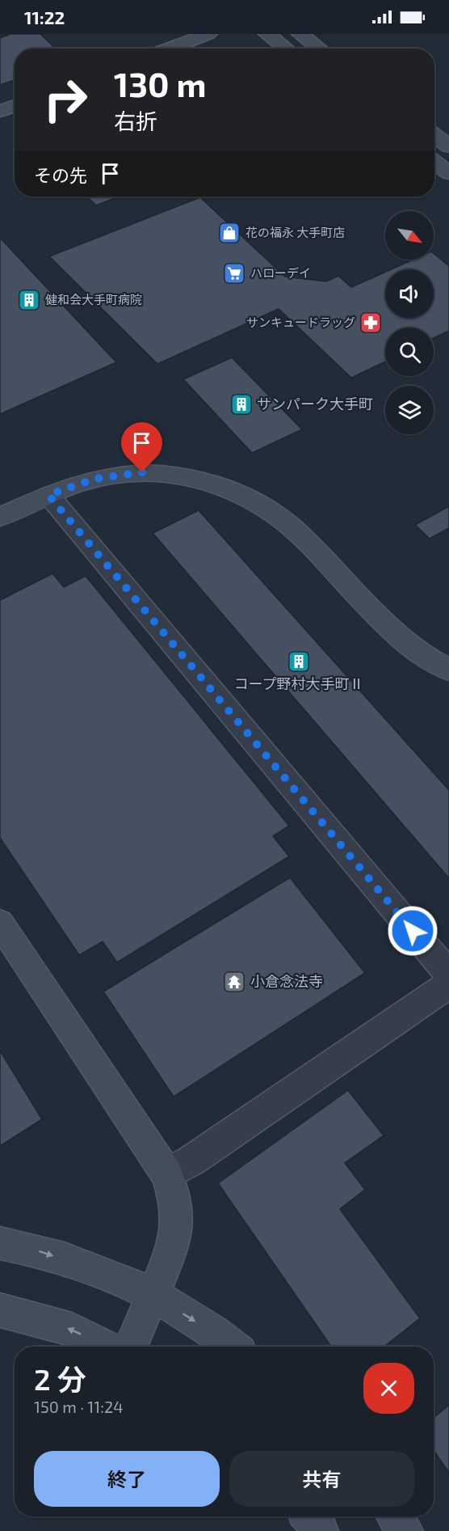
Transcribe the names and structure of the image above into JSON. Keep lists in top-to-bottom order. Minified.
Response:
{"places":{"shop":["花の福永 大手町店"],"supermarket":["ハローデイ"],"building":["健和会大手町病院","サンパーク大手町","コープ野村大手町Ⅱ"],"pharmacy":["サンキュードラッグ"],"temple":["小倉念法寺"]},"north":"bottom right","page":{"status":"11:22","turn":["130 m","右折"],"then":"その先","heading":["2 分","150 m · 11:24"],"buttons":["終了","共有"]}}
